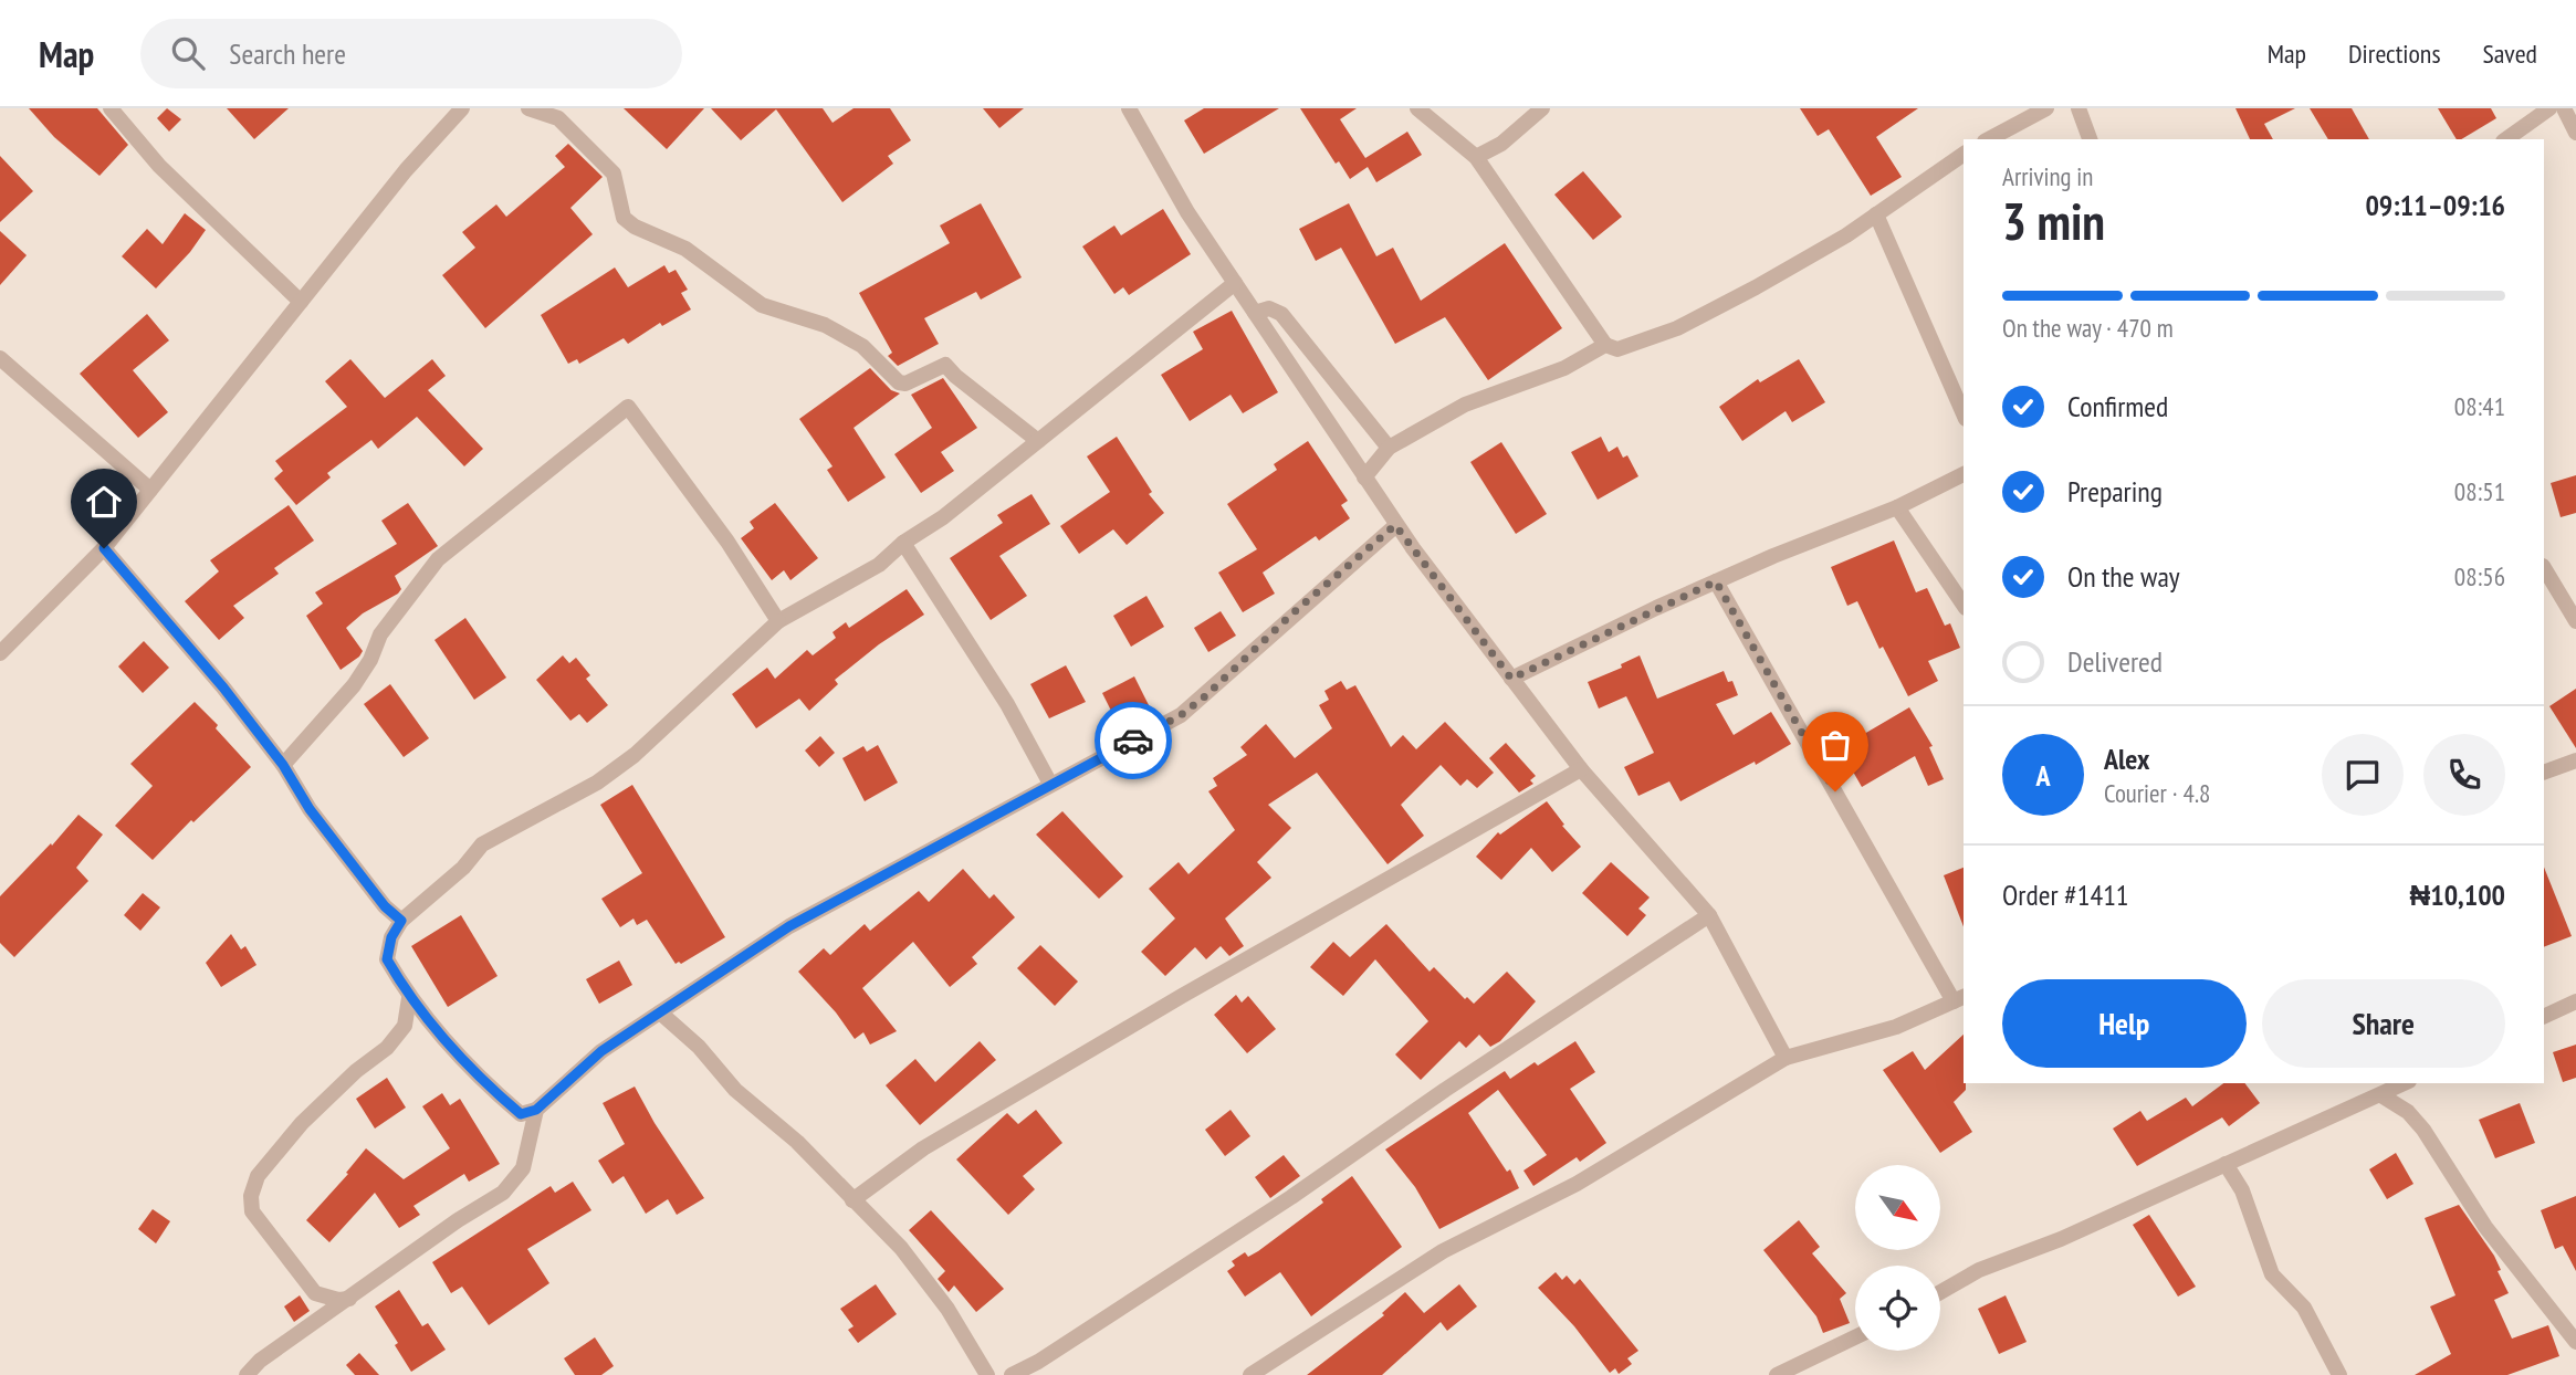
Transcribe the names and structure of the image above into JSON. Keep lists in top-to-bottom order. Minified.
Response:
{"north":"bottom right","page":{"header":"Map","search":"Search here","nav":["Map","Directions","Saved"],"heading":["3 min","Arriving in","09:11–09:16"],"panel":["Alex","Courier · 4.8","Order #1411","₦10,100"],"bar":"On the way · 470 m","list":[["Confirmed","08:41"],["Preparing","08:51"],["On the way","08:56"],"Delivered"],"round":"A","buttons":["Help","Share"]}}
